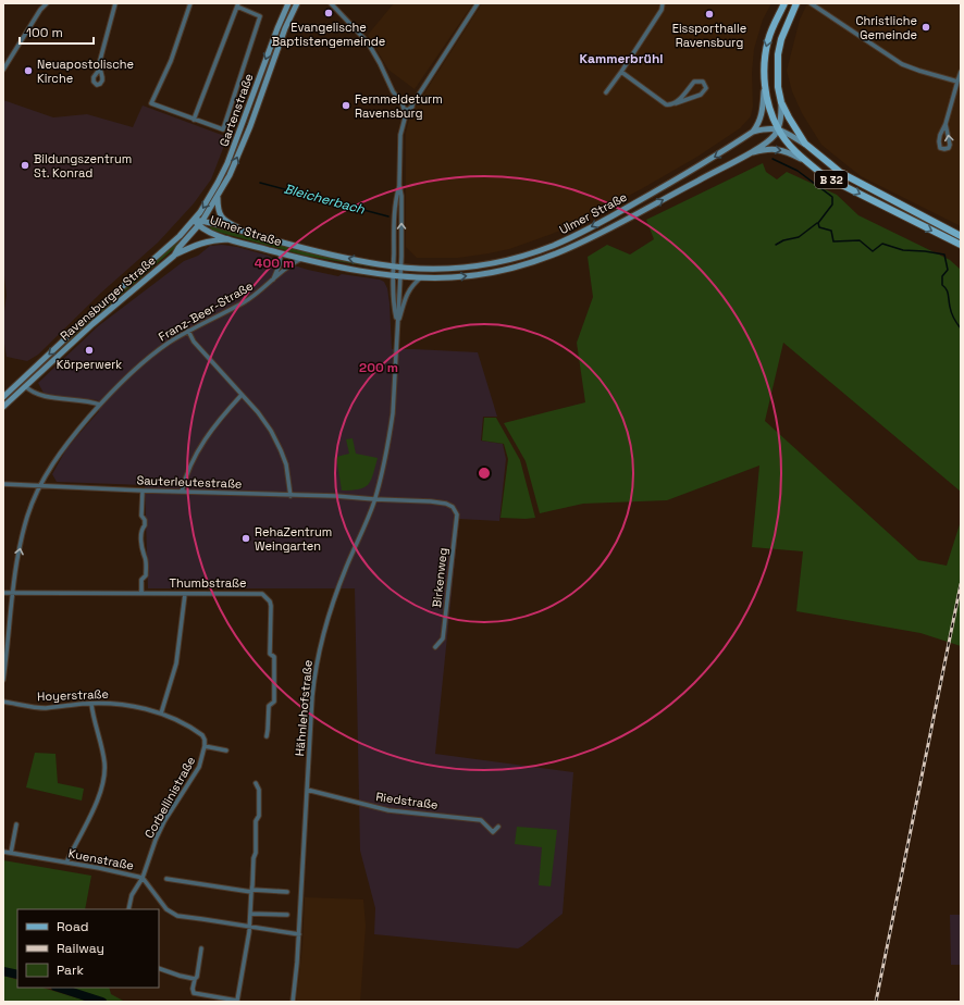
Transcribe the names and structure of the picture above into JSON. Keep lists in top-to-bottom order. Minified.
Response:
{"streets":{"main road":["Gartenstraße","B 32","Ulmer Straße","Ravensburger Straße"],"street":["Franz-Beer-Straße","Sauterleutestraße","Birkenweg","Thumbstraße","Hoyerstraße","Hähnlehofstraße","Corbellinistraße","Riedstraße","Kuenstraße"]},"crossings":[["Gartenstraße","Ulmer Straße"],["Gartenstraße","Ravensburger Straße"],["B 32","Ulmer Straße"],["Ulmer Straße","Ravensburger Straße"],["Ulmer Straße","Franz-Beer-Straße"],["Franz-Beer-Straße","Sauterleutestraße"],["Franz-Beer-Straße","Thumbstraße"],["Sauterleutestraße","Birkenweg"],["Sauterleutestraße","Hähnlehofstraße"],["Hoyerstraße","Corbellinistraße"],["Hähnlehofstraße","Riedstraße"],["Hähnlehofstraße","Kuenstraße"],["Corbellinistraße","Kuenstraße"]],"districts":["Kammerbrühl"],"water":["Bleicherbach"],"places":["Evangelische Baptistengemeinde","Eissporthalle Ravensburg","Christliche Gemeinde","Neuapostolische Kirche","Fernmeldeturm Ravensburg","Bildungszentrum St. Konrad","Körperwerk","RehaZentrum Weingarten"],"legend":["Road","Railway","Park"],"scale_bar":"100 m","rings":["400 m","200 m"]}
